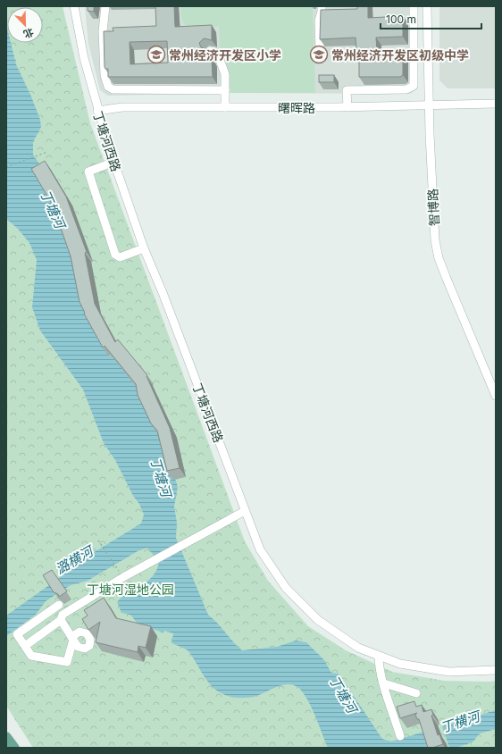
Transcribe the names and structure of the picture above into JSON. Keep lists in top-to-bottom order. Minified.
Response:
{"streets":{"street":["曙晖路","丁塘河西路","智博路"]},"crossings":[["曙晖路","丁塘河西路"],["曙晖路","智博路"]],"water":["丁塘河","潞横河","丁横河"],"parks":["丁塘河湿地公园"],"places":{"school or university":["常州经济开发区小学","常州经济开发区初级中学"]},"scale_bar":"100 m","north":"bottom right"}
